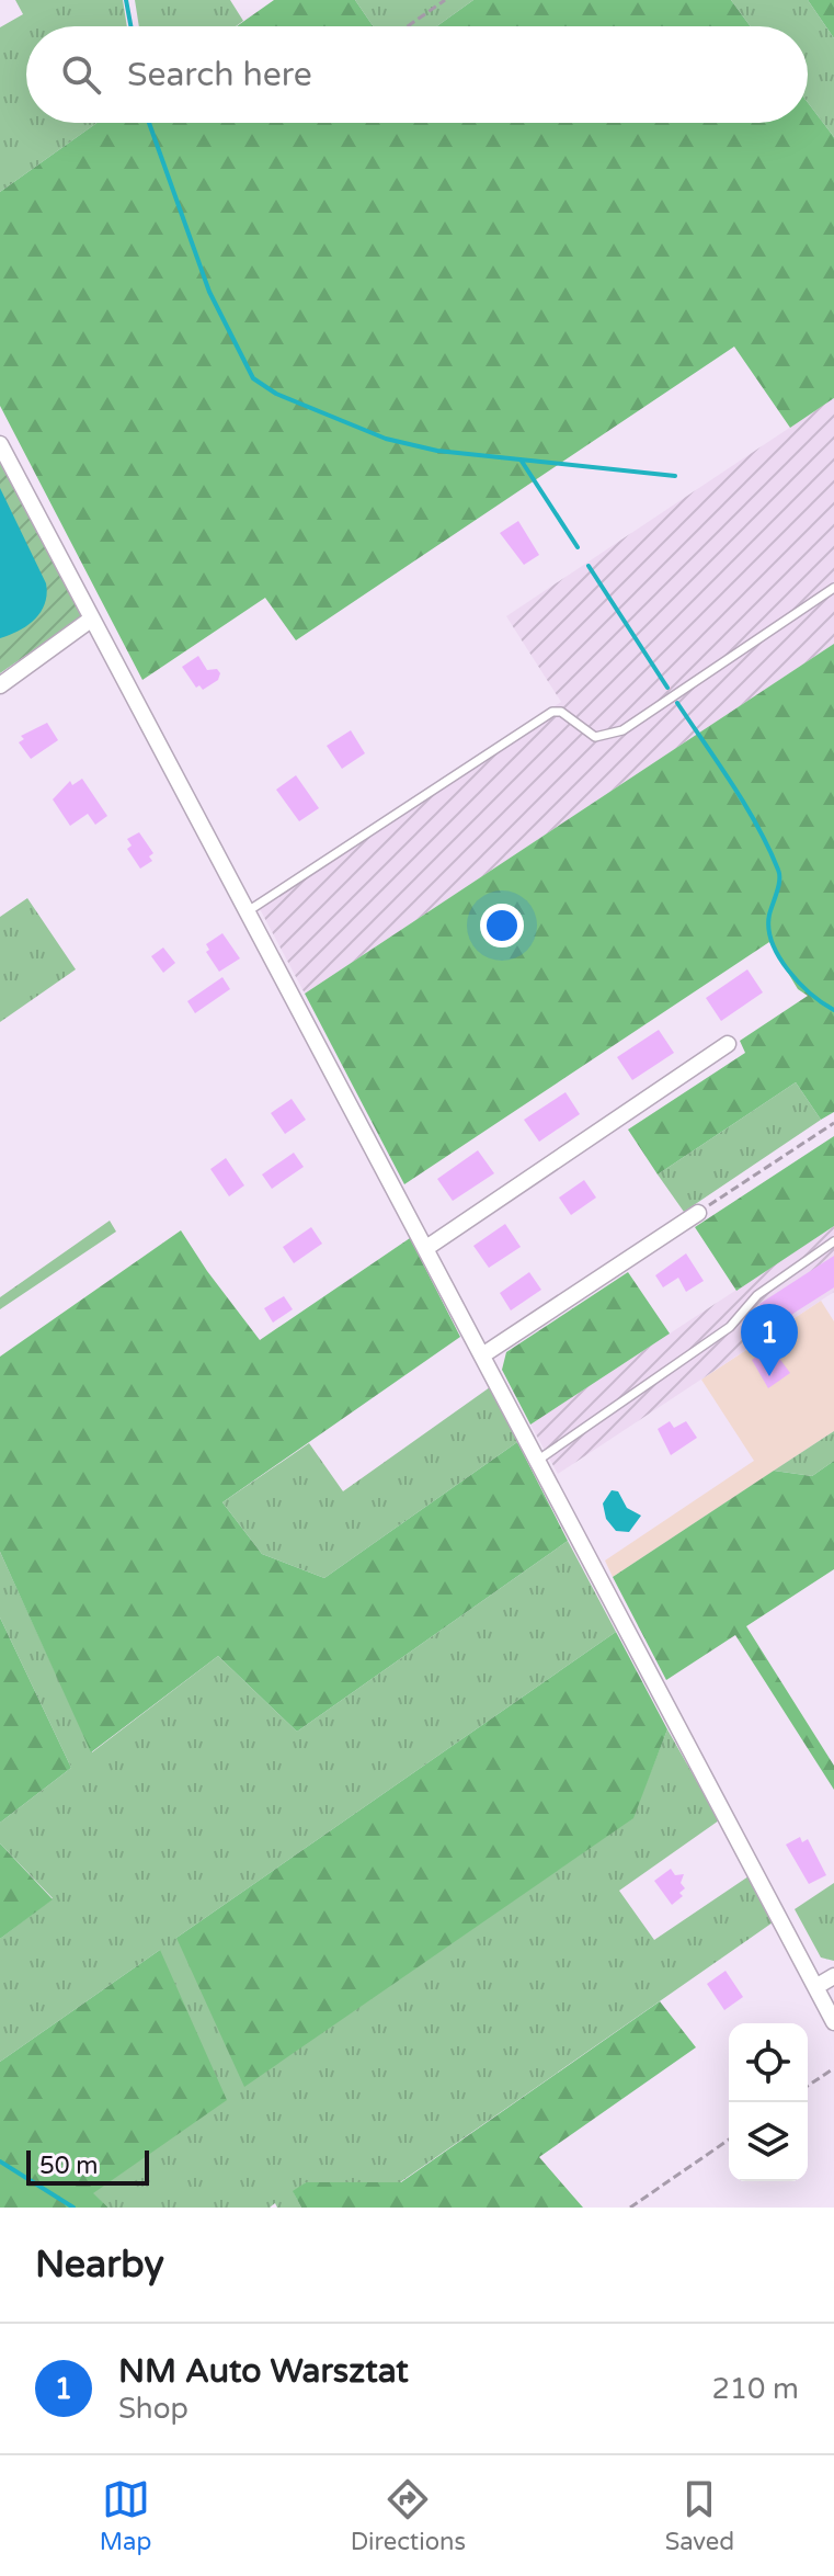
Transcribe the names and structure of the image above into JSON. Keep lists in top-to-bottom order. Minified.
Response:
{"scale_bar":"50 m","page":{"search":"Search here","pins":"1","scale":"50 m","heading":"Nearby","list":[{"mark":"1","name":"NM Auto Warsztat","note":"Shop","value":"210 m"}],"nav":["Map","Directions","Saved"]}}
